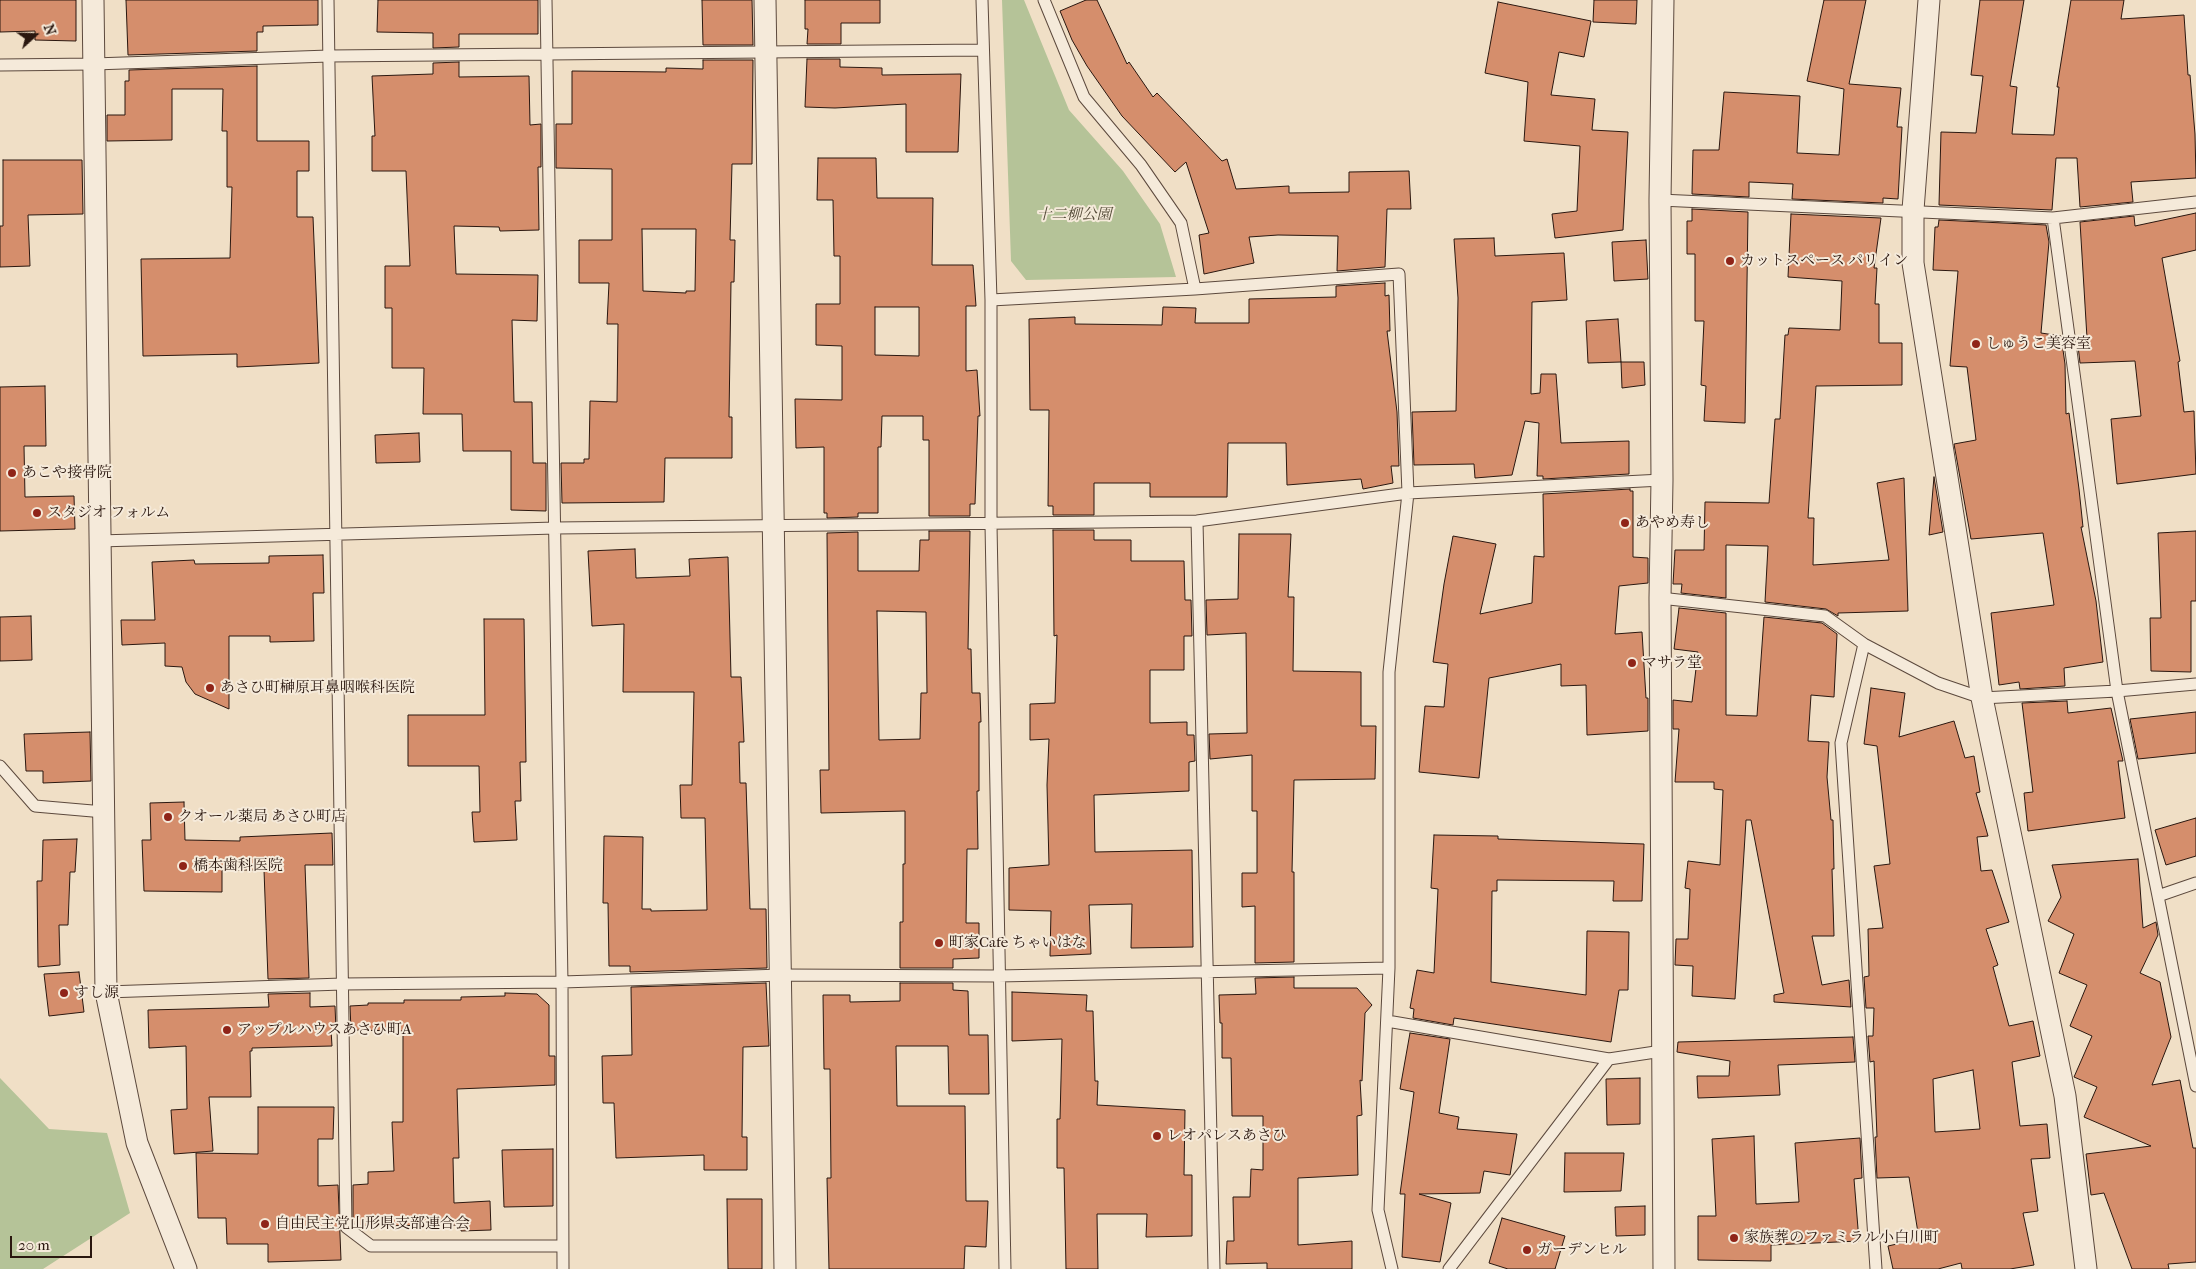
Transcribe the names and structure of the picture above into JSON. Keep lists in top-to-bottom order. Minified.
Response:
{"parks":["十二柳公園"],"places":["カットスペース パリイン","しゅうこ美容室","あこや接骨院","スタジオ フォルム","あやめ寿し","マサラ堂","あさひ町榊原耳鼻咽喉科医院","クオール薬局 あさひ町店","橋本歯科医院","町家Cafe ちゃいはな","すし源","アップルハウスあさひ町A","レオパレスあさひ","自由民主党山形県支部連合会","家族葬のファミラル小白川町","ガーデンヒル"],"scale_bar":"20 m","north":"right"}
